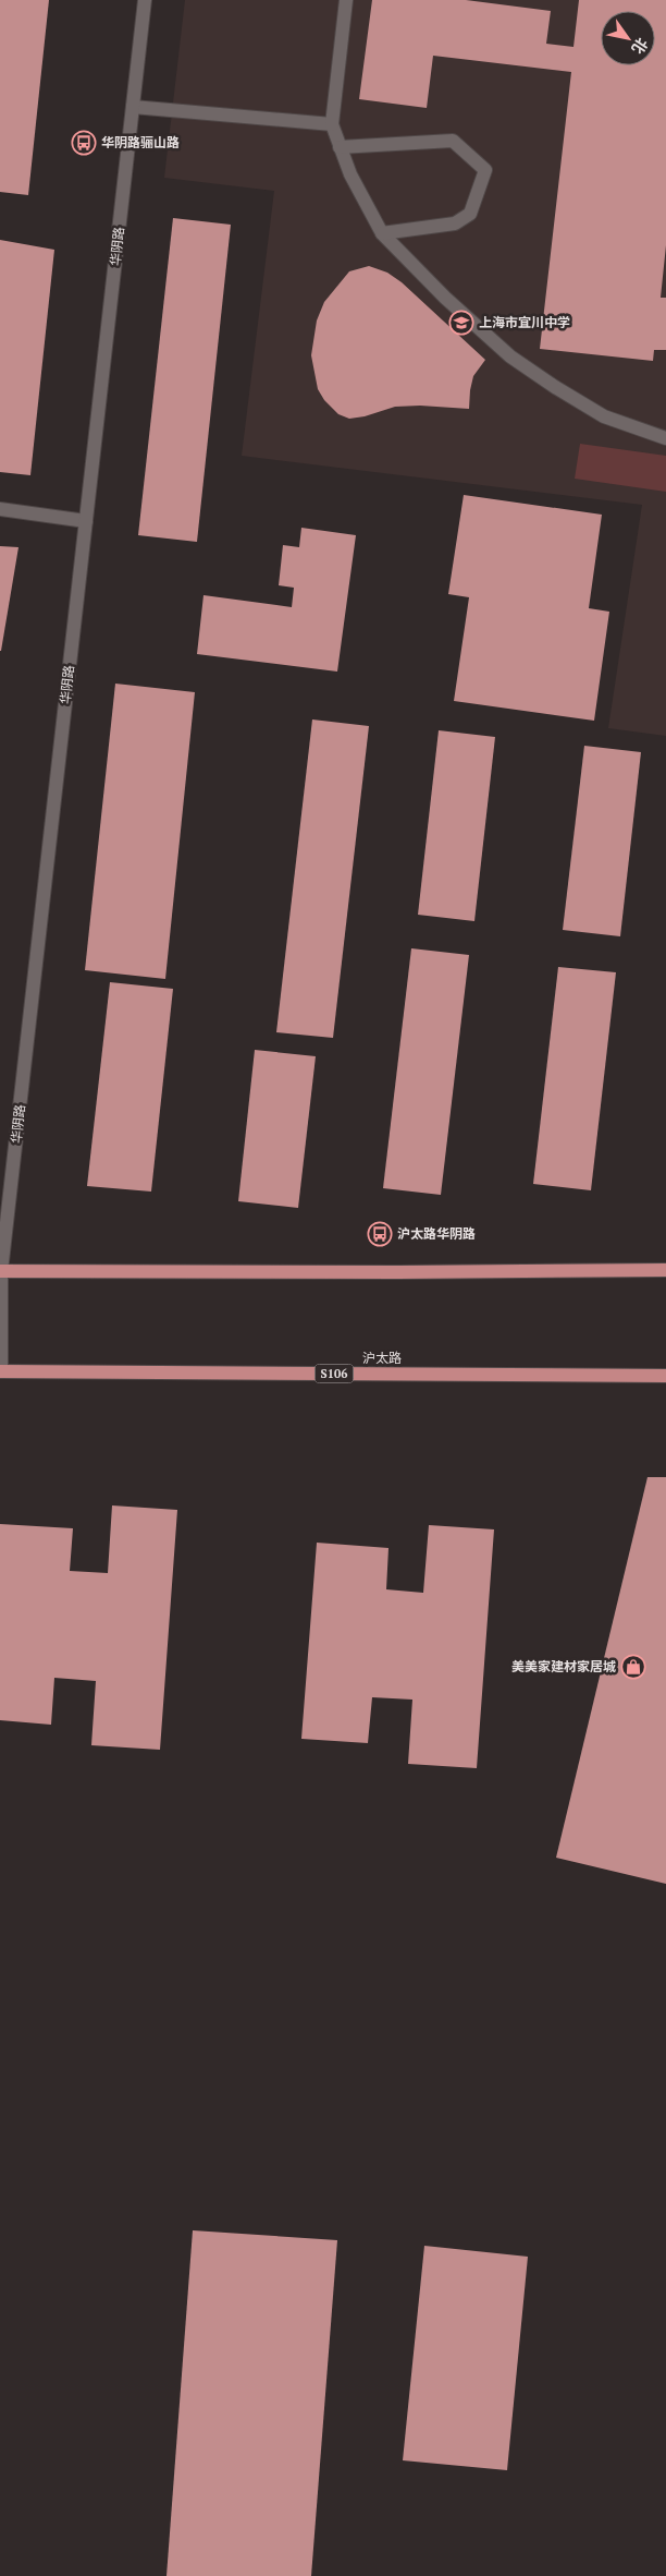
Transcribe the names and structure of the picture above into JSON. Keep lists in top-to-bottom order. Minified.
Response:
{"streets":{"main road":["沪太路","S106"],"street":["华阴路"]},"crossings":[["华阴路","沪太路"]],"places":{"bus stop":["华阴路骊山路","沪太路华阴路"],"school or university":["上海市宜川中学"],"shop":["美美家建材家居城"]},"north":"bottom right"}
